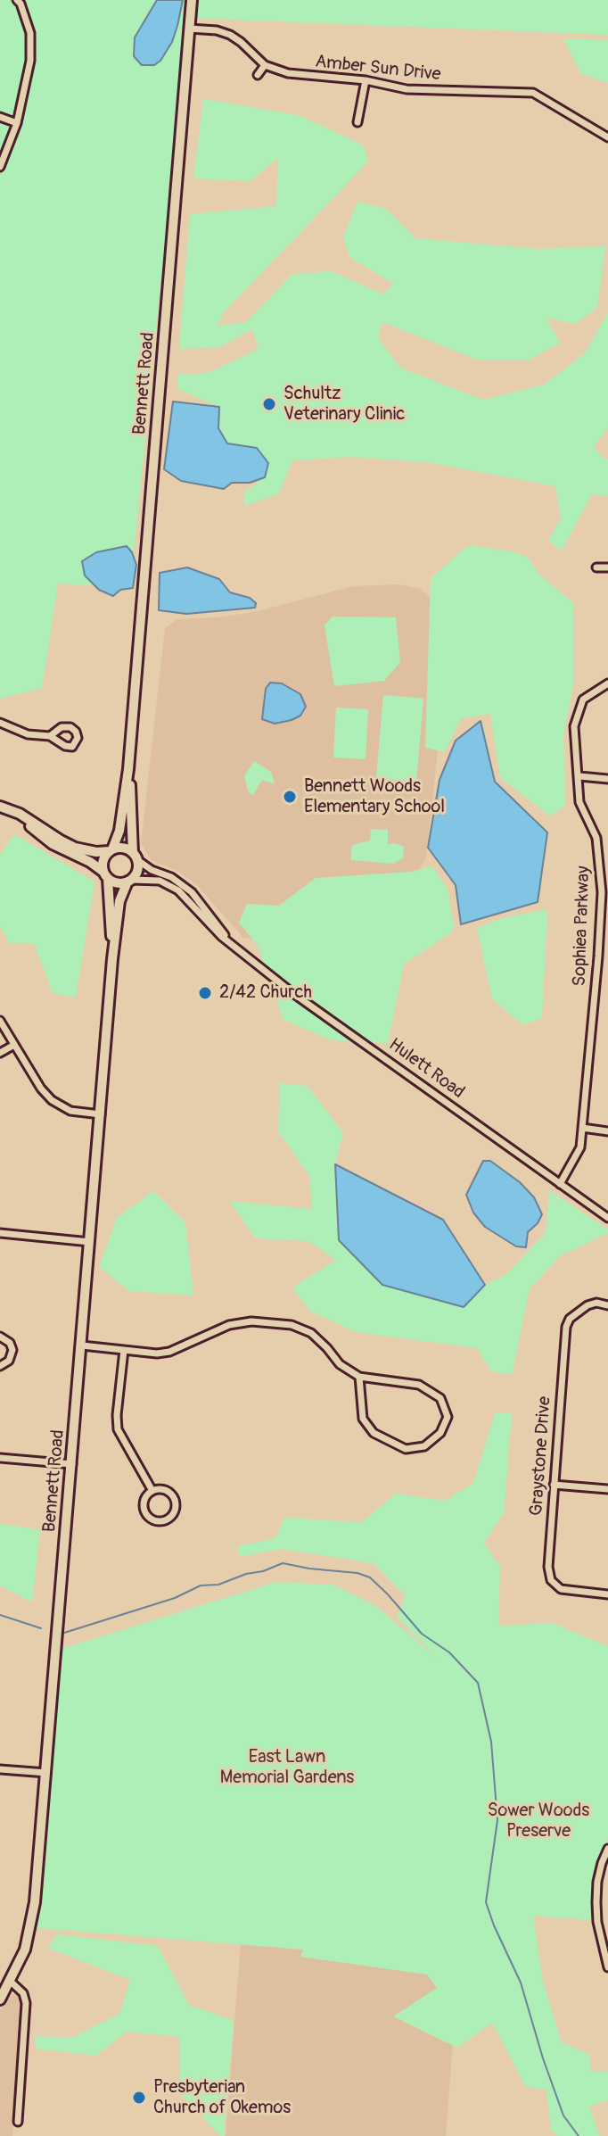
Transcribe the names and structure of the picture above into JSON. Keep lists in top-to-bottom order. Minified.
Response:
{"streets":{"street":["Amber Sun Drive","Bennett Road","Sophiea Parkway","Hulett Road","Graystone Drive"]},"crossings":[["Amber Sun Drive","Bennett Road"],["Bennett Road","Hulett Road"],["Sophiea Parkway","Hulett Road"]],"parks":["East Lawn Memorial Gardens","Sower Woods Preserve"],"places":["Schultz Veterinary Clinic","Bennett Woods Elementary School","2/42 Church","Presbyterian Church of Okemos"]}
